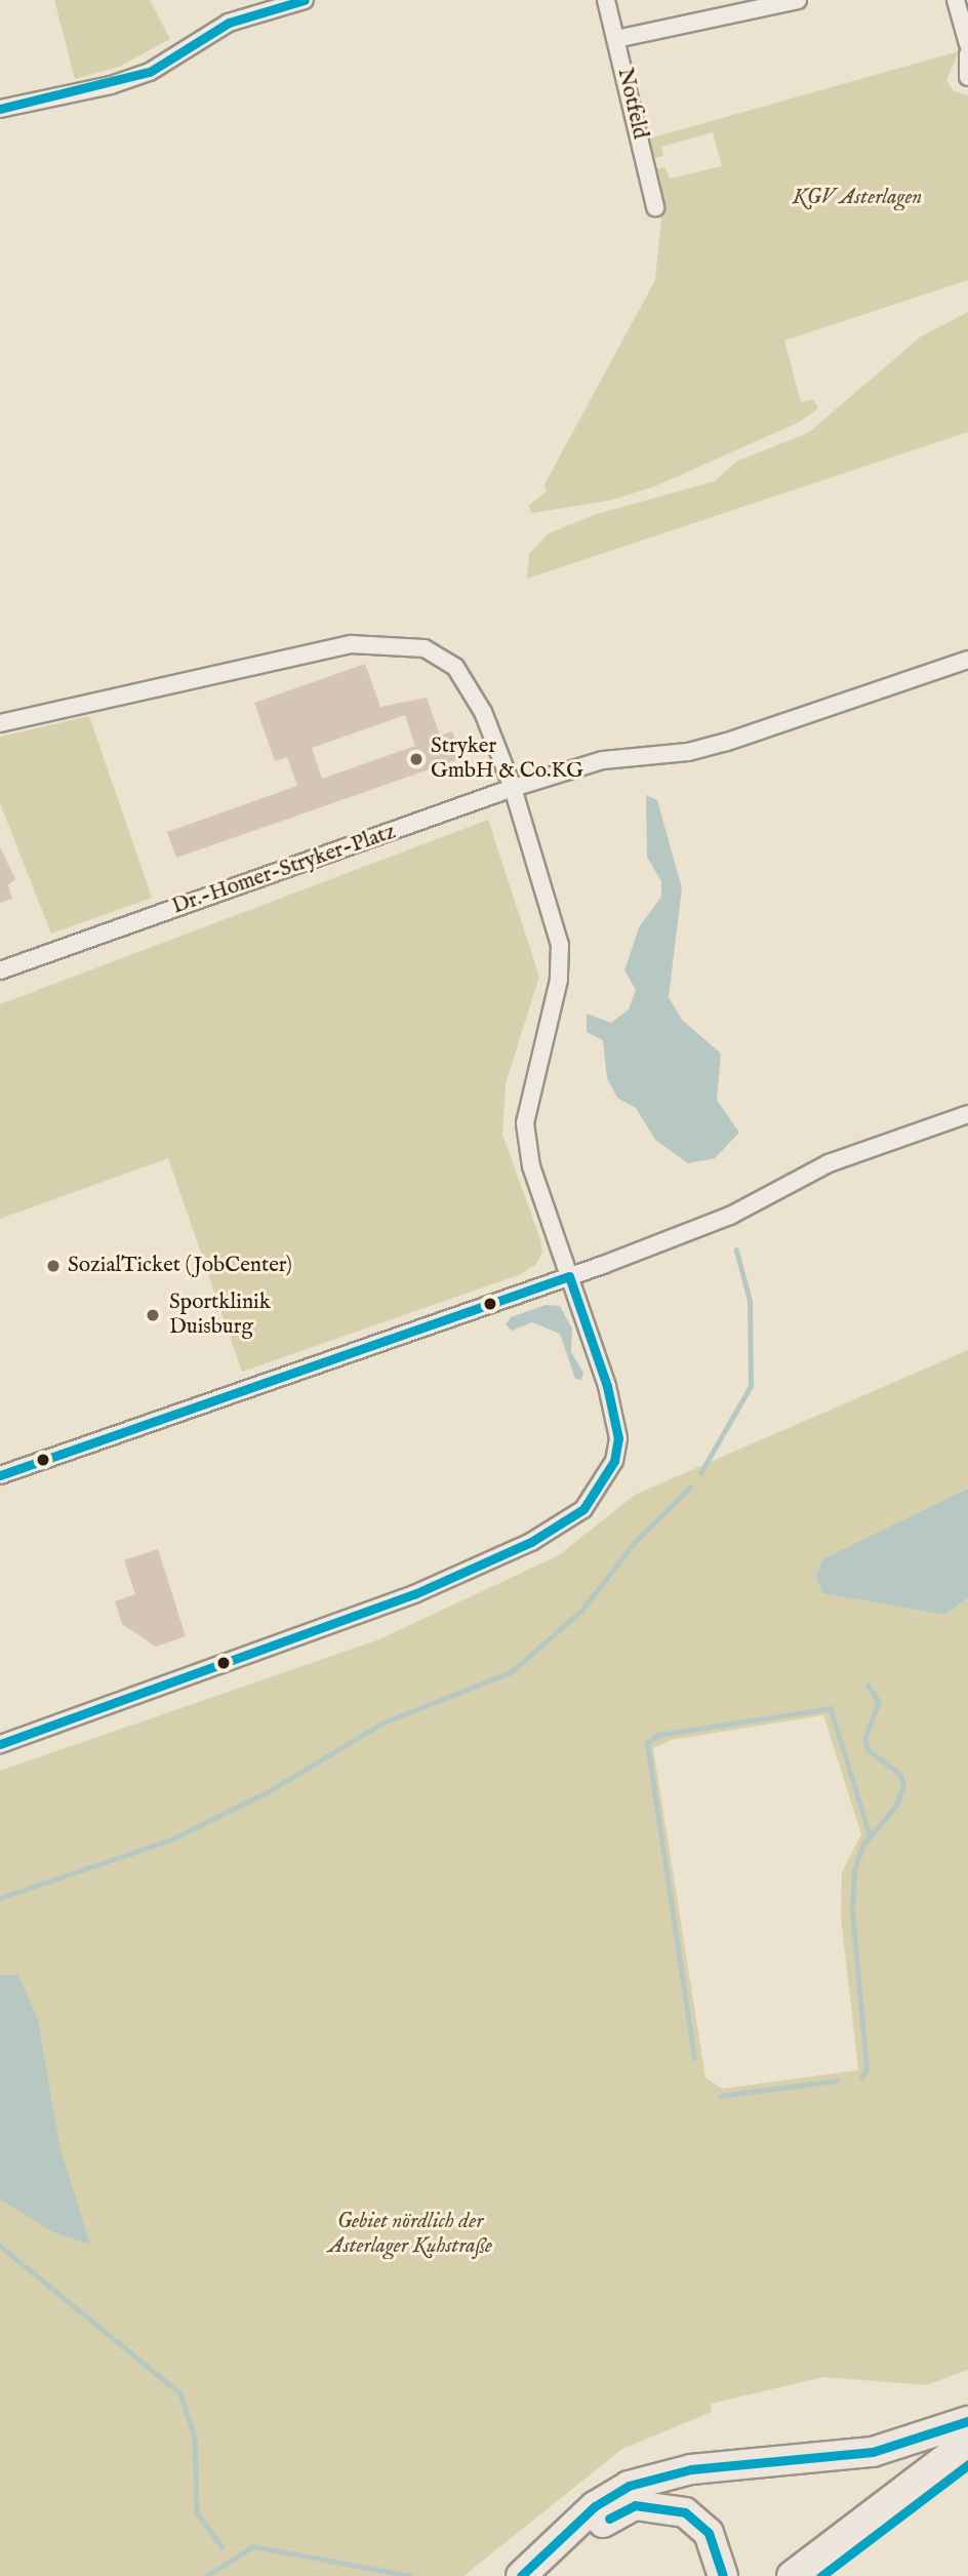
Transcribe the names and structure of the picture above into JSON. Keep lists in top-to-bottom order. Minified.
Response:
{"streets":{"street":["Notfeld","Dr.-Homer-Stryker-Platz"]},"parks":["KGV Asterlagen","Gebiet nördlich der Asterlager Kuhstraße"],"places":["Stryker GmbH & Co.KG","SozialTicket (JobCenter)","Sportklinik Duisburg"]}
